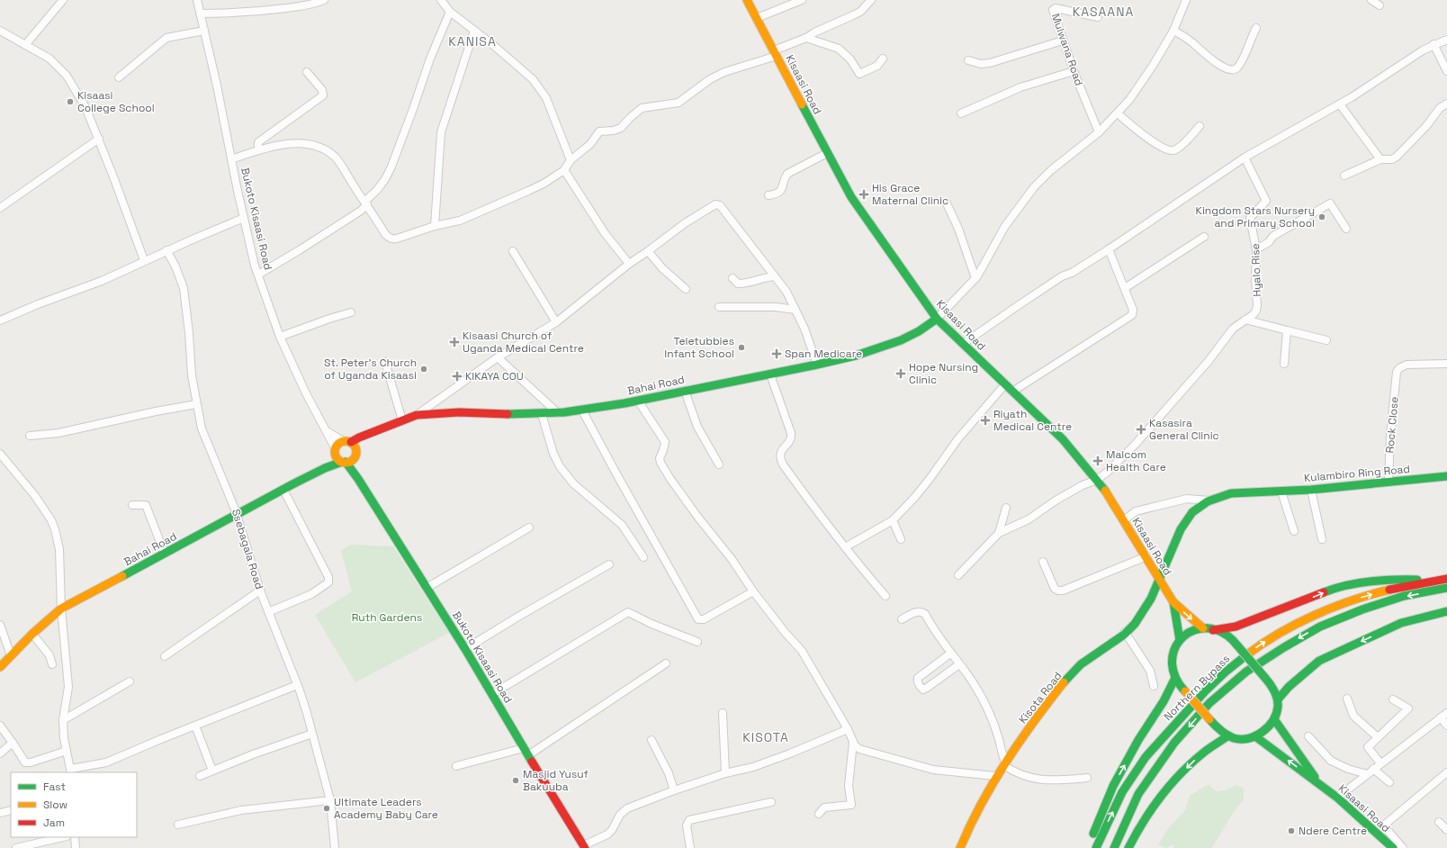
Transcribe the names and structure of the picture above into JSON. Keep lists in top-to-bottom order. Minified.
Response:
{"streets":{"main road":["Kisaasi Road","Bukoto Kisaasi Road","Bahai Road","Kulambiro Ring Road","Northern Bypass","Kisota Road"],"street":["Mulwana Road","Hyalo Rise","Rock Close","Ssebagala Road"]},"crossings":[["Kisaasi Road","Hyalo Rise"],["Kisaasi Road","Bahai Road"],["Kisaasi Road","Kisota Road"],["Bukoto Kisaasi Road","Bahai Road"],["Bahai Road","Ssebagala Road"],["Rock Close","Kulambiro Ring Road"],["Kulambiro Ring Road","Kisota Road"]],"districts":["KASAANA","KANISA","KISOTA"],"parks":["Ruth Gardens"],"places":{"other":["Kisaasi College School","Kingdom Stars Nursery and Primary School","Teletubbies Infant School","St. Peter’s Church of Uganda Kisaasi","Masjid Yusuf Bakuuba","Ultimate Leaders Academy Baby Care","Ndere Centre"],"health":["His Grace Maternal Clinic","Kisaasi Church of Uganda Medical Centre","Span Medicare","Hope Nursing Clinic","KIKAYA COU","Riyath Medical Centre","Kasasira General Clinic","Malcom Health Care"]},"legend":["Fast","Slow","Jam"]}
